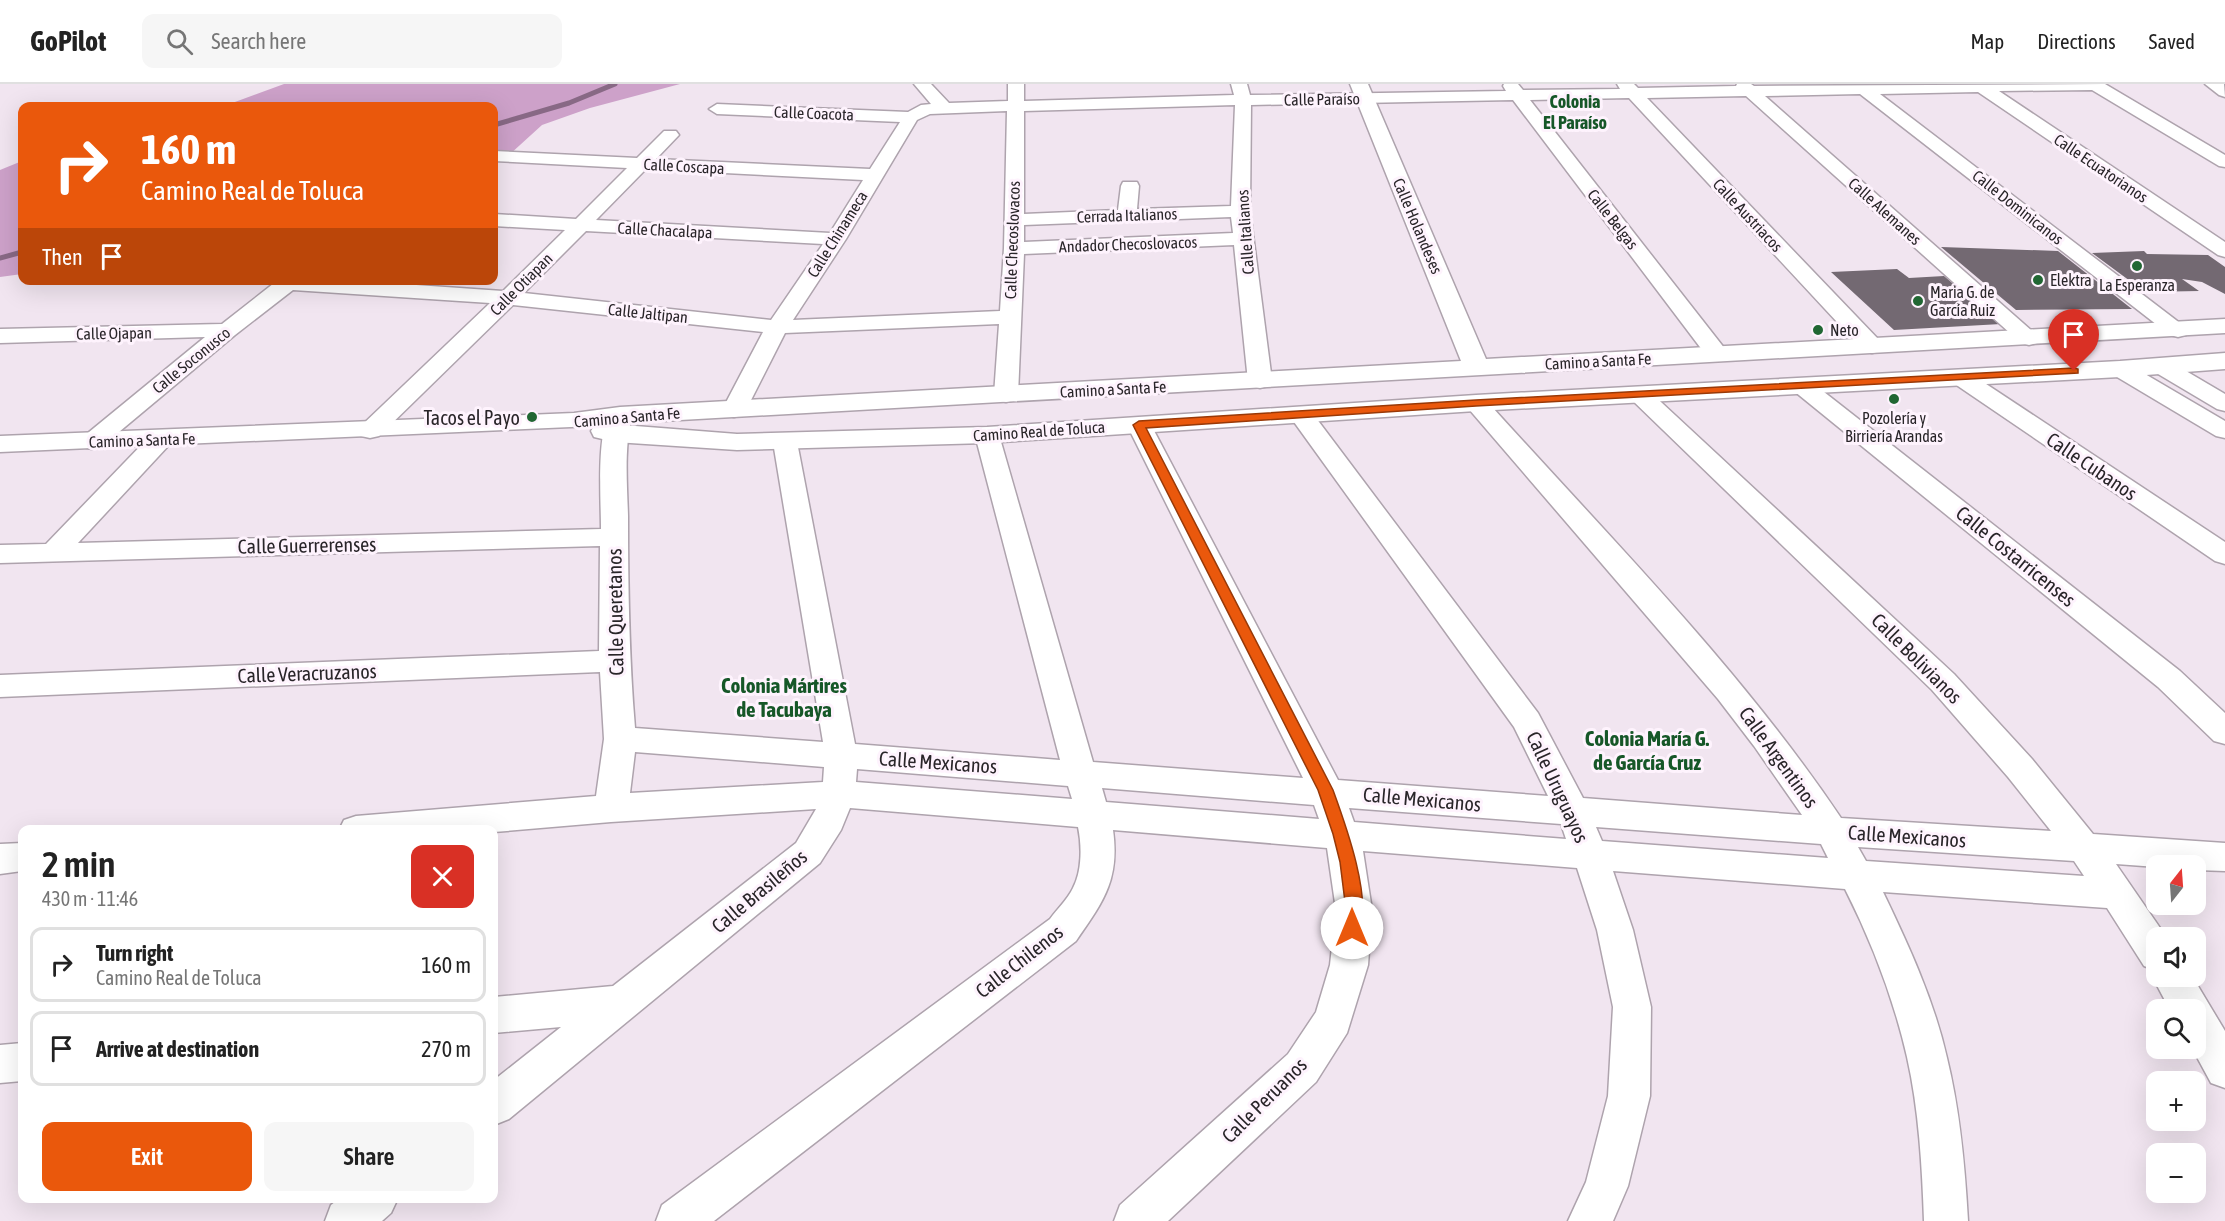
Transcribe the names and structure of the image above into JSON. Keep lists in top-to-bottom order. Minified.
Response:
{"streets":{"main road":["Calle Holandeses","Camino a Santa Fe","Camino Real de Toluca"],"street":["Calle Paraíso","Calle Coacota","Calle Coscapa","Calle Ecuatorianos","Calle Dominicanos","Calle Alemanes","Cerrada Italianos","Calle Austriacos","Calle Belgas","Calle Chacalapa","Calle Italianos","Calle Chinameca","Calle Checoslovacos","Andador Checoslovacos","Calle Otiapan","Calle Jaltipan","Calle Ojapan","Calle Soconusco","Calle Cubanos","Calle Guerrerenses","Calle Costarricenses","Calle Queretanos","Calle Bolivianos","Calle Veracruzanos","Calle Argentinos","Calle Mexicanos","Calle Uruguayos","Calle Brasileños","Calle Chilenos","Calle Peruanos"]},"crossings":[["Calle Paraíso","Calle Ecuatorianos"],["Calle Paraíso","Calle Dominicanos"],["Calle Paraíso","Calle Alemanes"],["Calle Paraíso","Calle Austriacos"],["Calle Paraíso","Calle Belgas"],["Calle Paraíso","Calle Holandeses"],["Calle Paraíso","Calle Italianos"],["Calle Paraíso","Calle Checoslovacos"],["Calle Coacota","Calle Chinameca"],["Calle Coscapa","Calle Chinameca"],["Calle Coscapa","Calle Otiapan"],["Calle Dominicanos","Camino a Santa Fe"],["Calle Alemanes","Camino a Santa Fe"],["Cerrada Italianos","Calle Italianos"],["Cerrada Italianos","Calle Checoslovacos"],["Calle Austriacos","Camino a Santa Fe"],["Calle Belgas","Camino a Santa Fe"],["Calle Holandeses","Camino a Santa Fe"],["Calle Chacalapa","Calle Chinameca"],["Calle Chacalapa","Calle Otiapan"],["Calle Italianos","Andador Checoslovacos"],["Calle Italianos","Camino a Santa Fe"],["Calle Chinameca","Calle Jaltipan"],["Calle Chinameca","Camino a Santa Fe"],["Calle Checoslovacos","Andador Checoslovacos"],["Calle Checoslovacos","Calle Jaltipan"],["Calle Checoslovacos","Camino a Santa Fe"],["Calle Otiapan","Calle Jaltipan"],["Calle Otiapan","Camino a Santa Fe"],["Calle Ojapan","Calle Soconusco"],["Calle Soconusco","Camino a Santa Fe"],["Camino a Santa Fe","Camino Real de Toluca"],["Camino a Santa Fe","Calle Queretanos"],["Camino Real de Toluca","Calle Cubanos"],["Camino Real de Toluca","Calle Costarricenses"],["Camino Real de Toluca","Calle Queretanos"],["Camino Real de Toluca","Calle Bolivianos"],["Camino Real de Toluca","Calle Argentinos"],["Camino Real de Toluca","Calle Uruguayos"],["Camino Real de Toluca","Calle Brasileños"],["Camino Real de Toluca","Calle Chilenos"],["Camino Real de Toluca","Calle Peruanos"],["Calle Guerrerenses","Calle Queretanos"],["Calle Queretanos","Calle Veracruzanos"],["Calle Queretanos","Calle Mexicanos"],["Calle Bolivianos","Calle Mexicanos"],["Calle Argentinos","Calle Mexicanos"],["Calle Mexicanos","Calle Uruguayos"],["Calle Mexicanos","Calle Brasileños"],["Calle Mexicanos","Calle Chilenos"],["Calle Mexicanos","Calle Peruanos"]],"districts":["Colonia El Paraíso","Colonia Mártires de Tacubaya","Colonia María G. de García Cruz"],"places":["La Esperanza","Elektra","Maria G. de García Ruiz","Neto","Pozolería y Birriería Arandas","Tacos el Payo"],"north":"top","page":{"header":"GoPilot","search":"Search here","nav":["Map","Directions","Saved"],"turn":["160 m","Camino Real de Toluca"],"then":"Then","heading":["2 min","430 m · 11:46"],"map_buttons":["+","−"],"list":[{"name":"Turn right","note":"Camino Real de Toluca","value":"160 m"},{"name":"Arrive at destination","value":"270 m"}],"buttons":["Exit","Share"]}}
